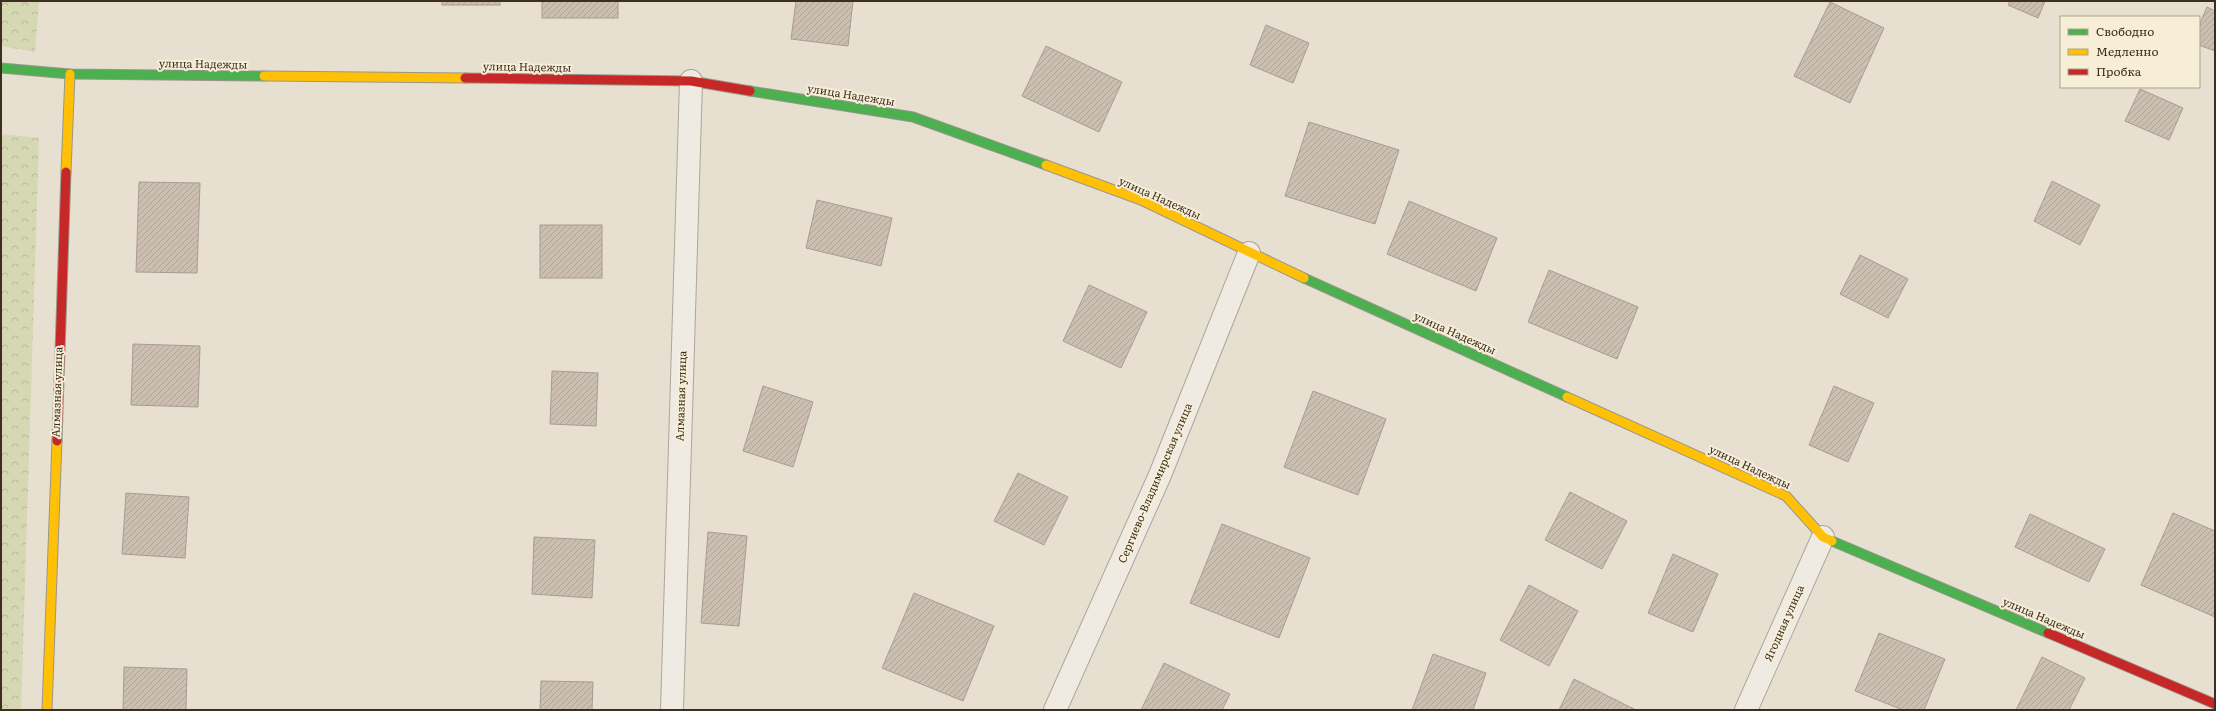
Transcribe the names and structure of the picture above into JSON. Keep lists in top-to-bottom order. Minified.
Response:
{"streets":{"street":["улица Надежды","Алмазная улица","Сергиево-Владимирская улица","Ягодная улица"]},"crossings":[["улица Надежды","Алмазная улица"],["улица Надежды","Сергиево-Владимирская улица"],["улица Надежды","Ягодная улица"]],"legend":["Свободно","Медленно","Пробка"]}
